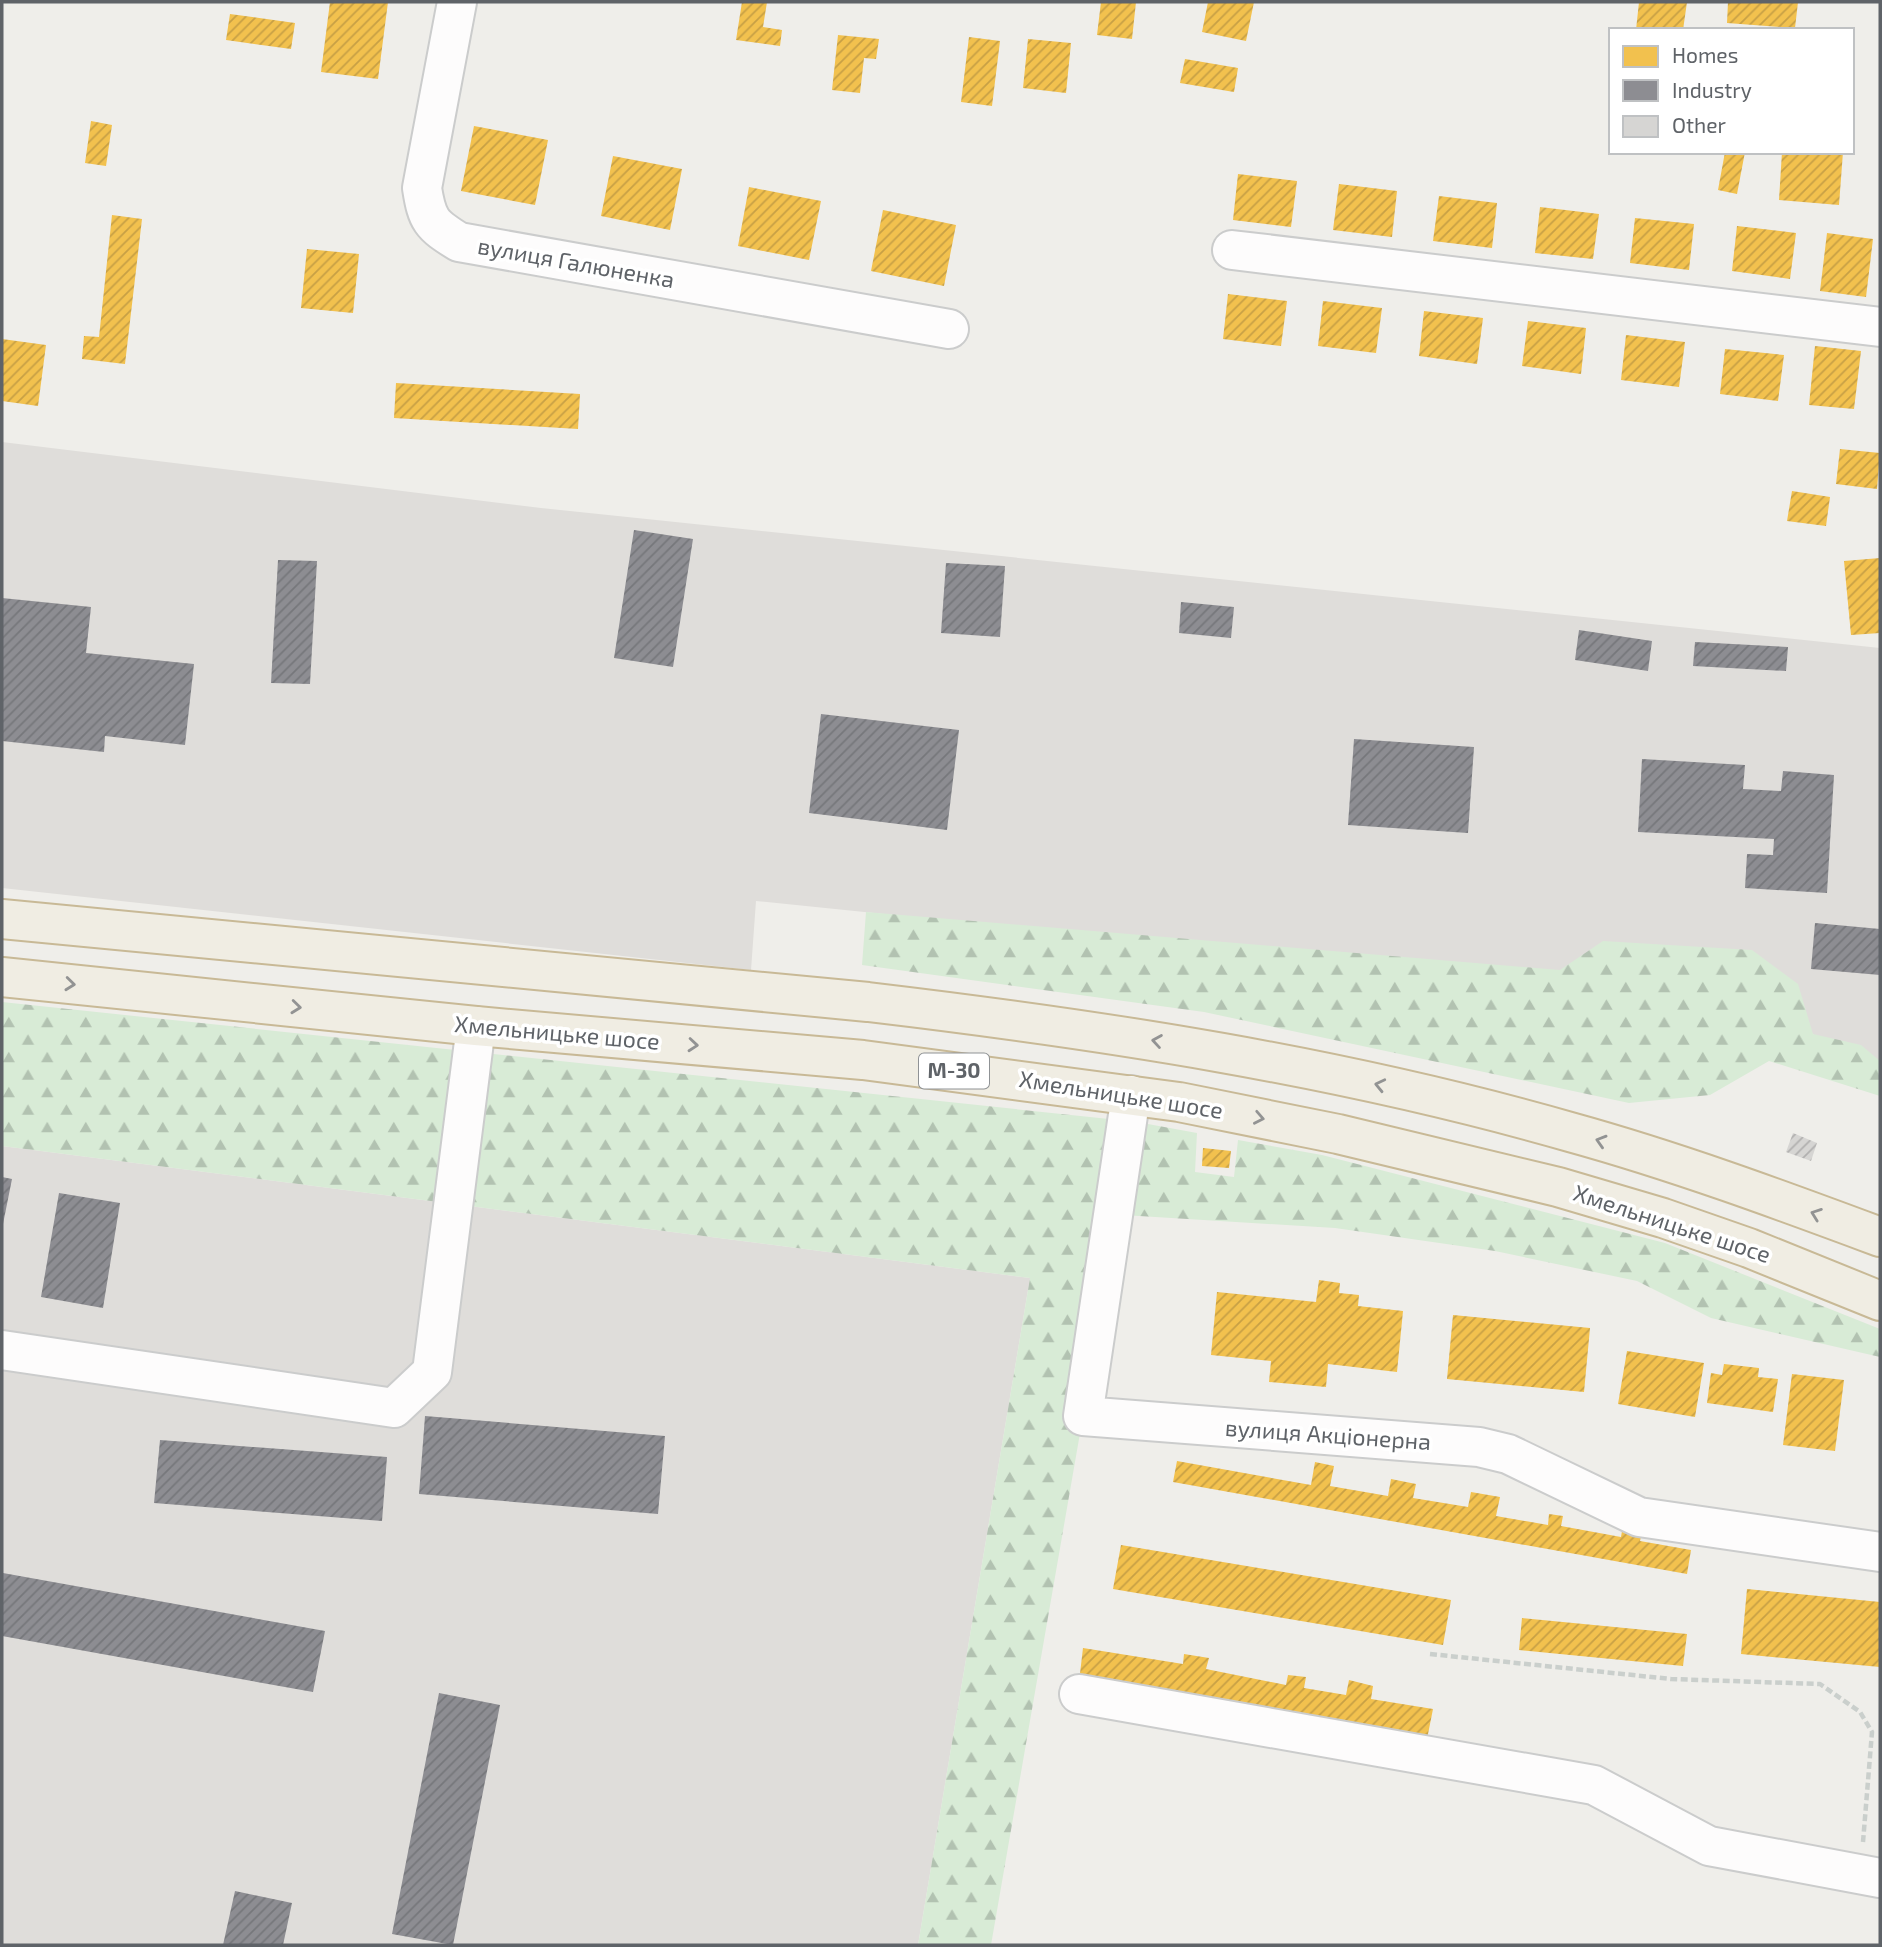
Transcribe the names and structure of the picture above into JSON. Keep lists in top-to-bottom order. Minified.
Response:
{"streets":{"highway":["Хмельницьке шосе","М-30"],"street":["вулиця Галюненка","вулиця Акціонерна"]},"crossings":[["Хмельницьке шосе","вулиця Акціонерна"]],"legend":["Homes","Industry","Other"]}
